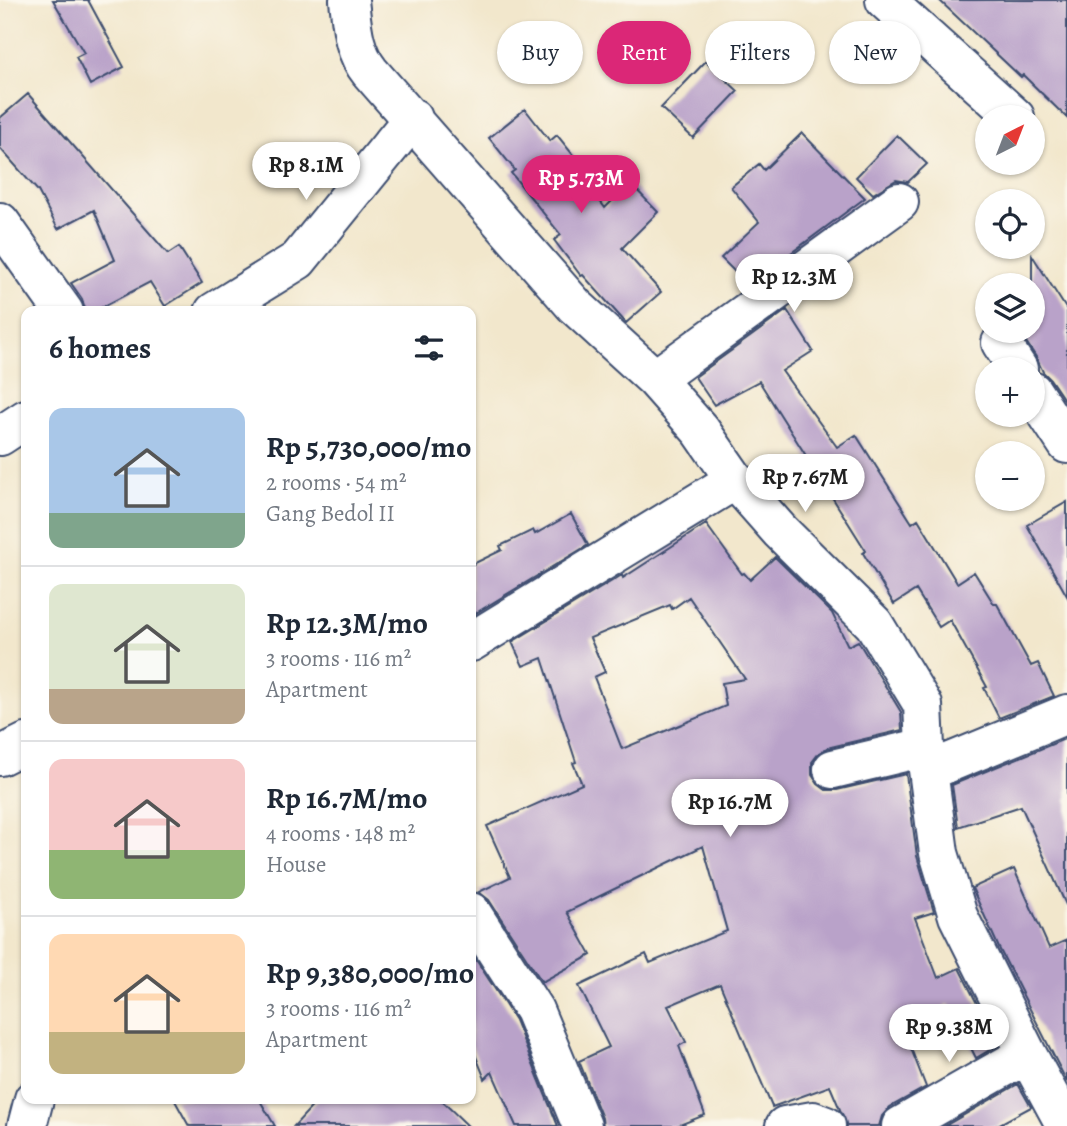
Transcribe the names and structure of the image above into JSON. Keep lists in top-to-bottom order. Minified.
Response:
{"north":"top right","page":{"chip":["Buy","Rent","Filters","New"],"map_buttons":["+","−"],"price":["Rp 8.1M","Rp 5.73M","Rp 12.3M","Rp 7.67M","Rp 16.7M","Rp 9.38M"],"heading":"6 homes","list":[{"name":"Rp 5,730,000/mo","note":"2 rooms · 54 m² · Gang Bedol II"},{"name":"Rp 12.3M/mo","note":"3 rooms · 116 m² · Apartment"},{"name":"Rp 16.7M/mo","note":"4 rooms · 148 m² · House"},{"name":"Rp 9,380,000/mo","note":"3 rooms · 116 m² · Apartment"}]}}
